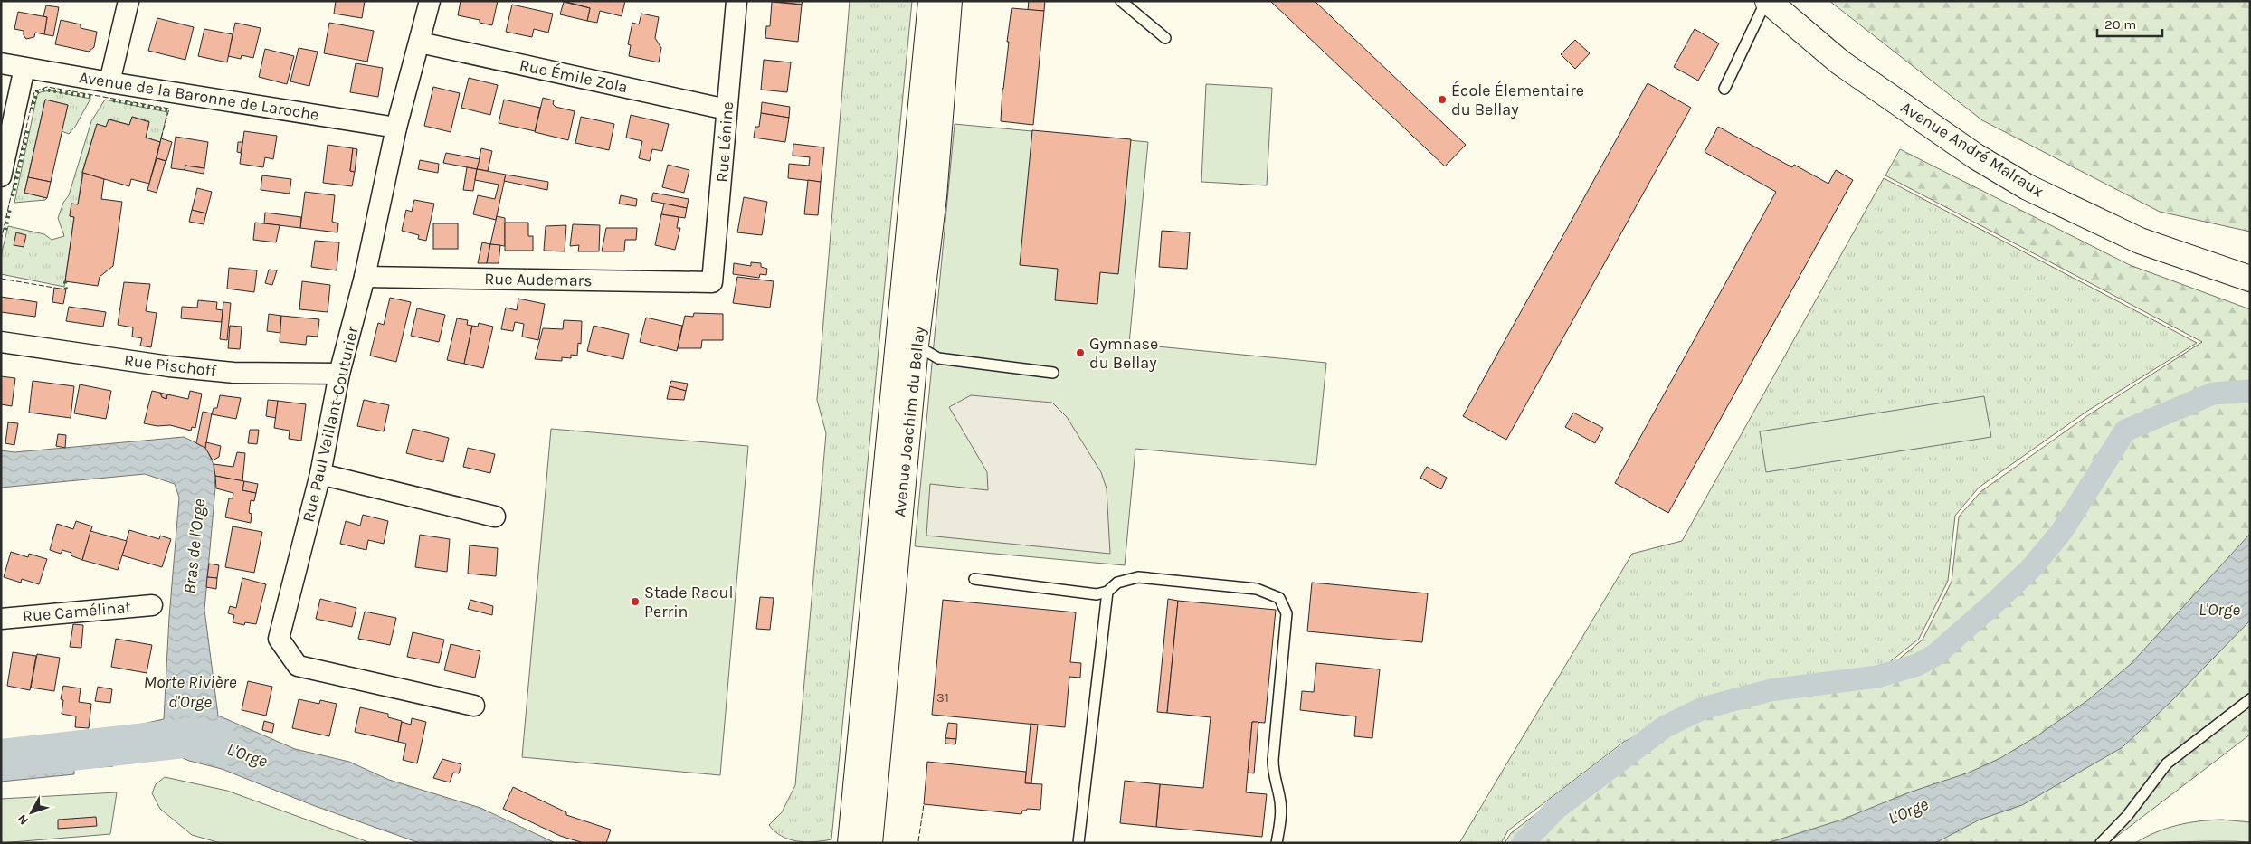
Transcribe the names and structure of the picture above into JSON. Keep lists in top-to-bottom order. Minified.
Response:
{"streets":{"street":["Rue Émile Zola","Avenue de la Baronne de Laroche","Rue Lénine","Avenue André Malraux","Rue Audemars","Rue Pischoff","Avenue Joachim du Bellay","Rue Paul Vaillant-Couturier","Rue Camélinat"]},"crossings":[["Rue Émile Zola","Rue Lénine"],["Rue Émile Zola","Rue Paul Vaillant-Couturier"],["Avenue de la Baronne de Laroche","Rue Paul Vaillant-Couturier"],["Rue Lénine","Rue Audemars"],["Rue Audemars","Rue Paul Vaillant-Couturier"],["Rue Pischoff","Rue Paul Vaillant-Couturier"]],"water":["Bras de l'Orge","L'Orge","Morte Rivière d'Orge"],"places":["École Élementaire du Bellay","Gymnase du Bellay","Stade Raoul Perrin"],"house_numbers":["31"],"scale_bar":"20 m","north":"bottom left"}
